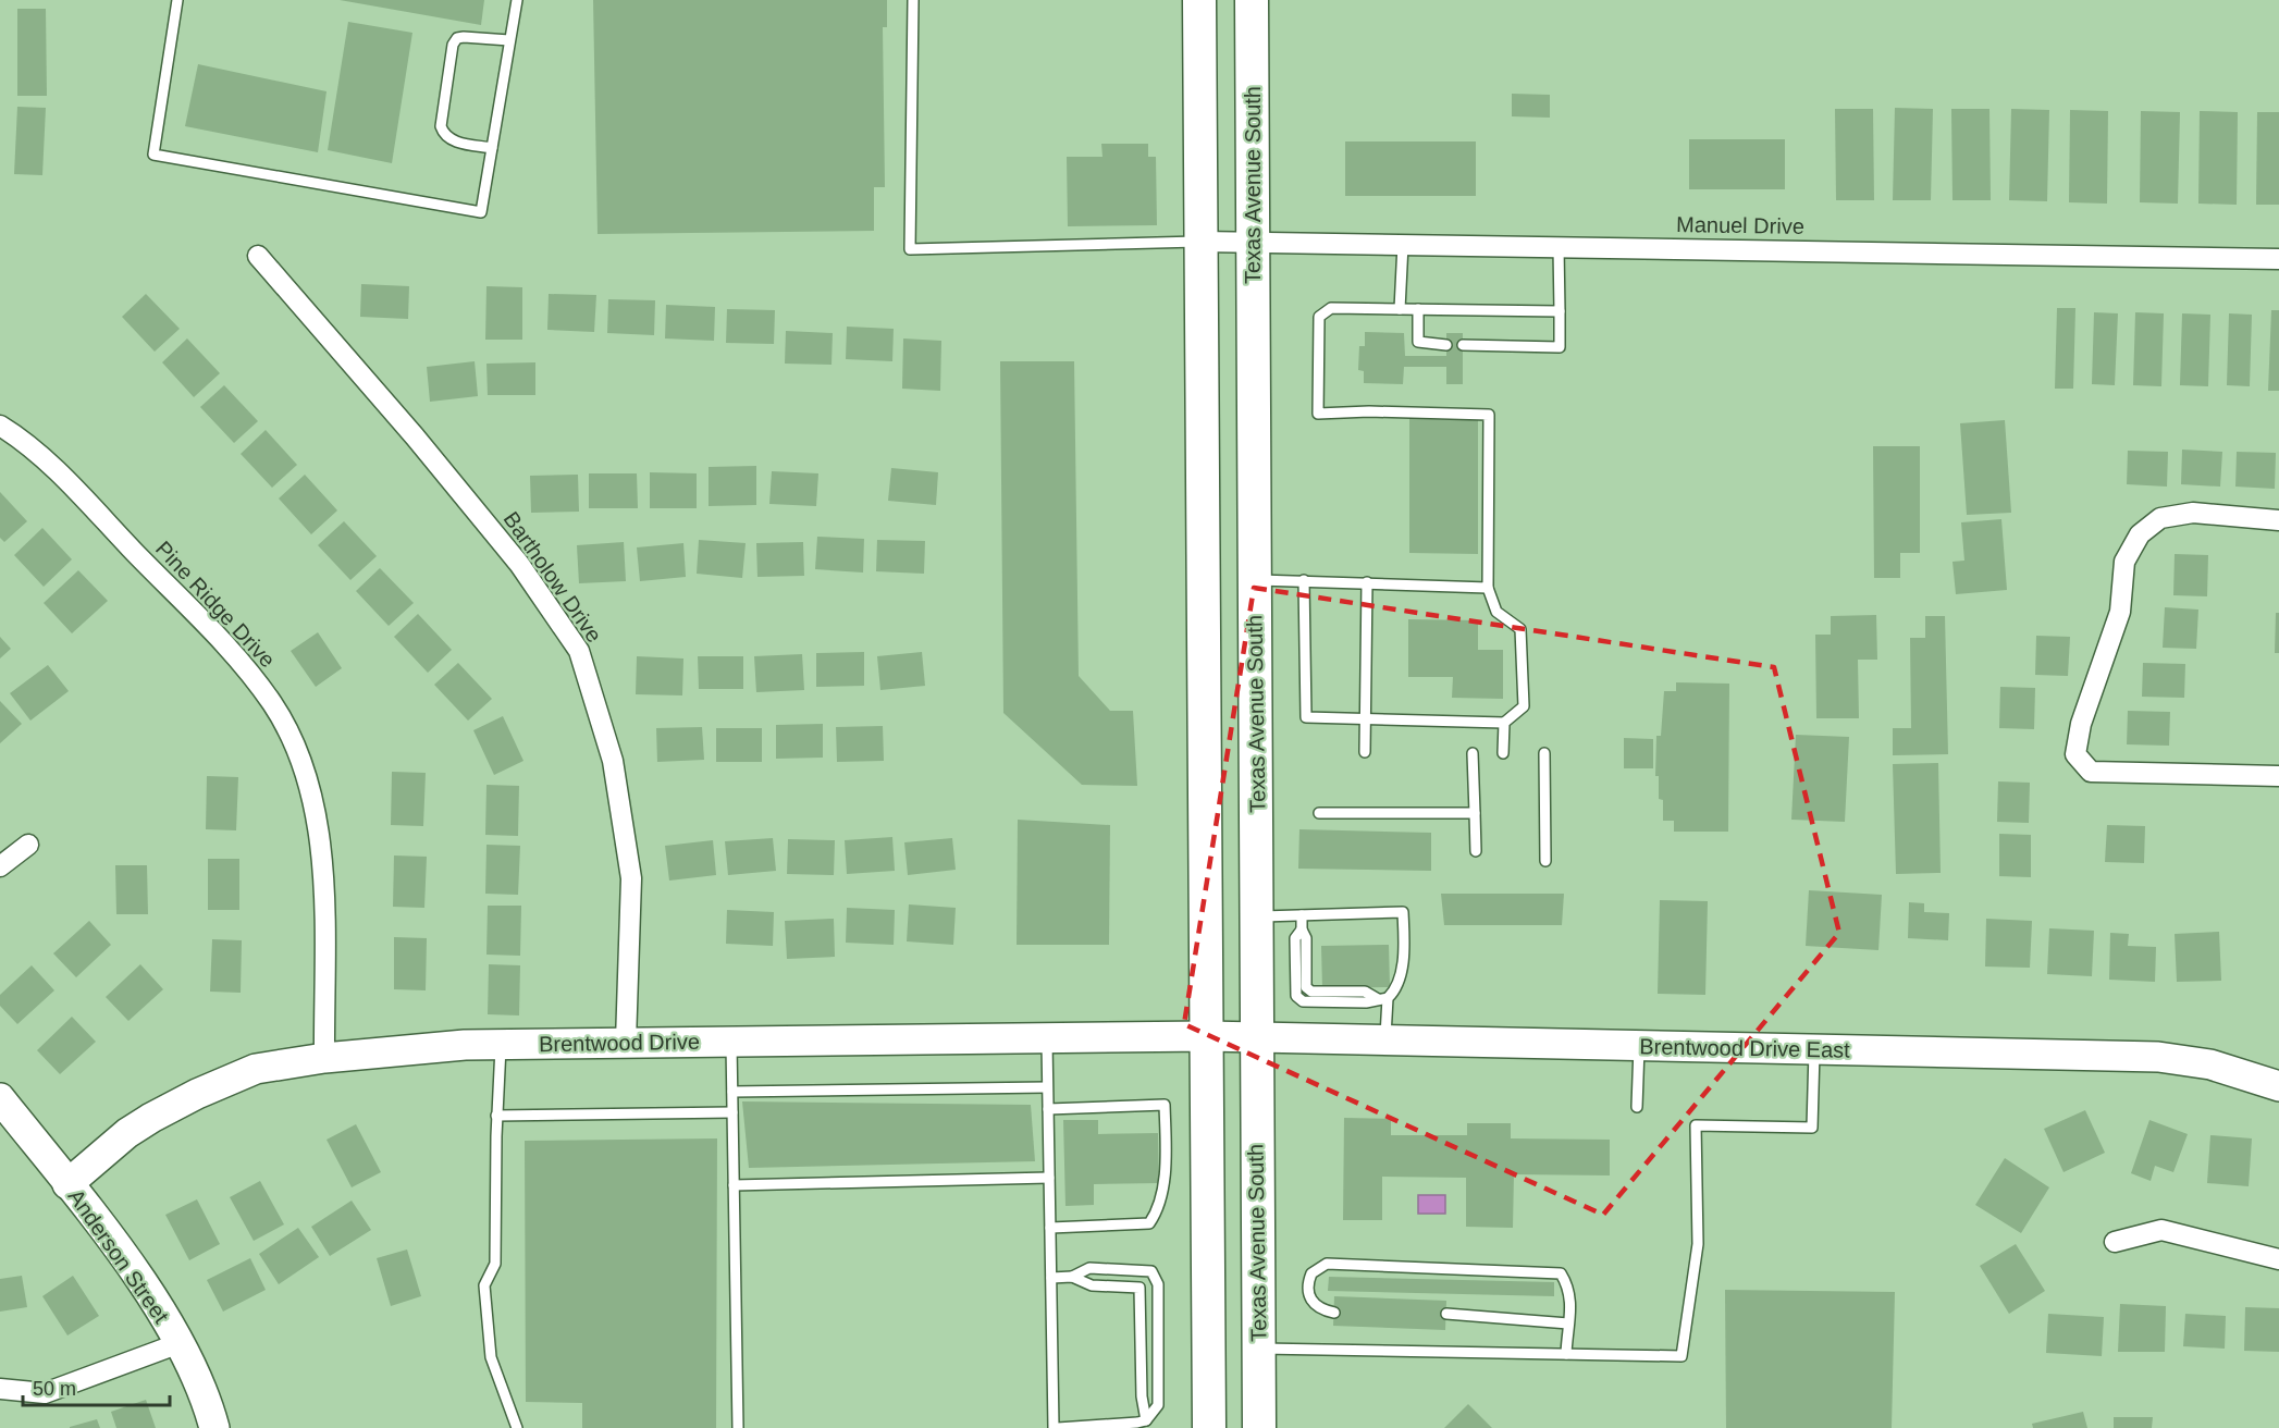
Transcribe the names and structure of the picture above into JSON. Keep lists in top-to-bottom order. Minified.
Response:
{"streets":{"main road":["Texas Avenue South"],"street":["Manuel Drive","Bartholow Drive","Pine Ridge Drive","Brentwood Drive","Brentwood Drive East","Anderson Street"]},"crossings":[["Texas Avenue South","Manuel Drive"],["Texas Avenue South","Brentwood Drive East"],["Bartholow Drive","Brentwood Drive"],["Pine Ridge Drive","Brentwood Drive"],["Brentwood Drive","Brentwood Drive East"],["Brentwood Drive","Anderson Street"]],"scale_bar":"50 m"}
